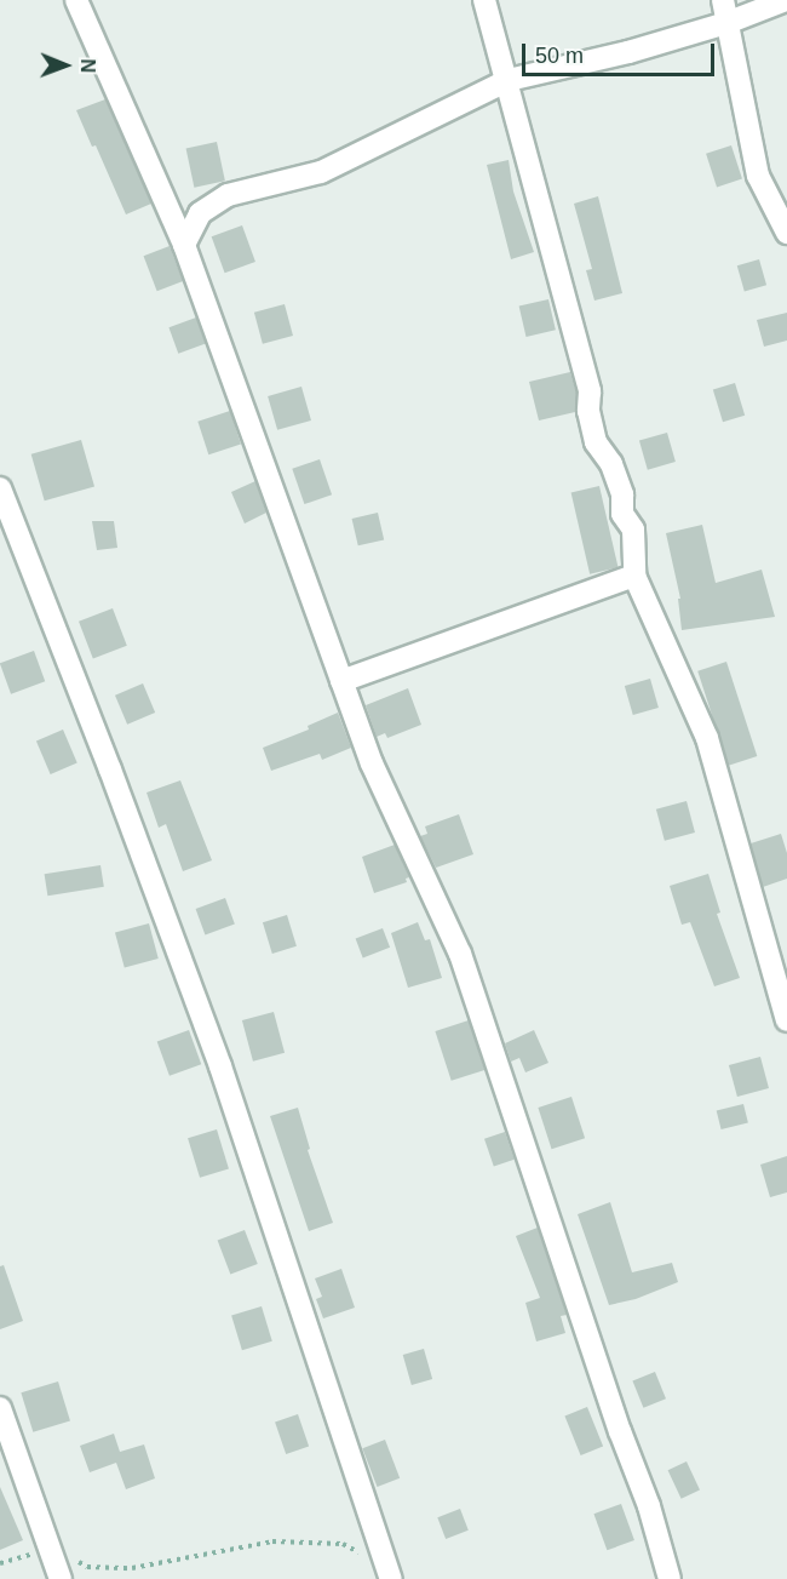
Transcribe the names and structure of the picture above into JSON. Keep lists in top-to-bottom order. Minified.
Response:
{"scale_bar":"50 m","north":"right"}
